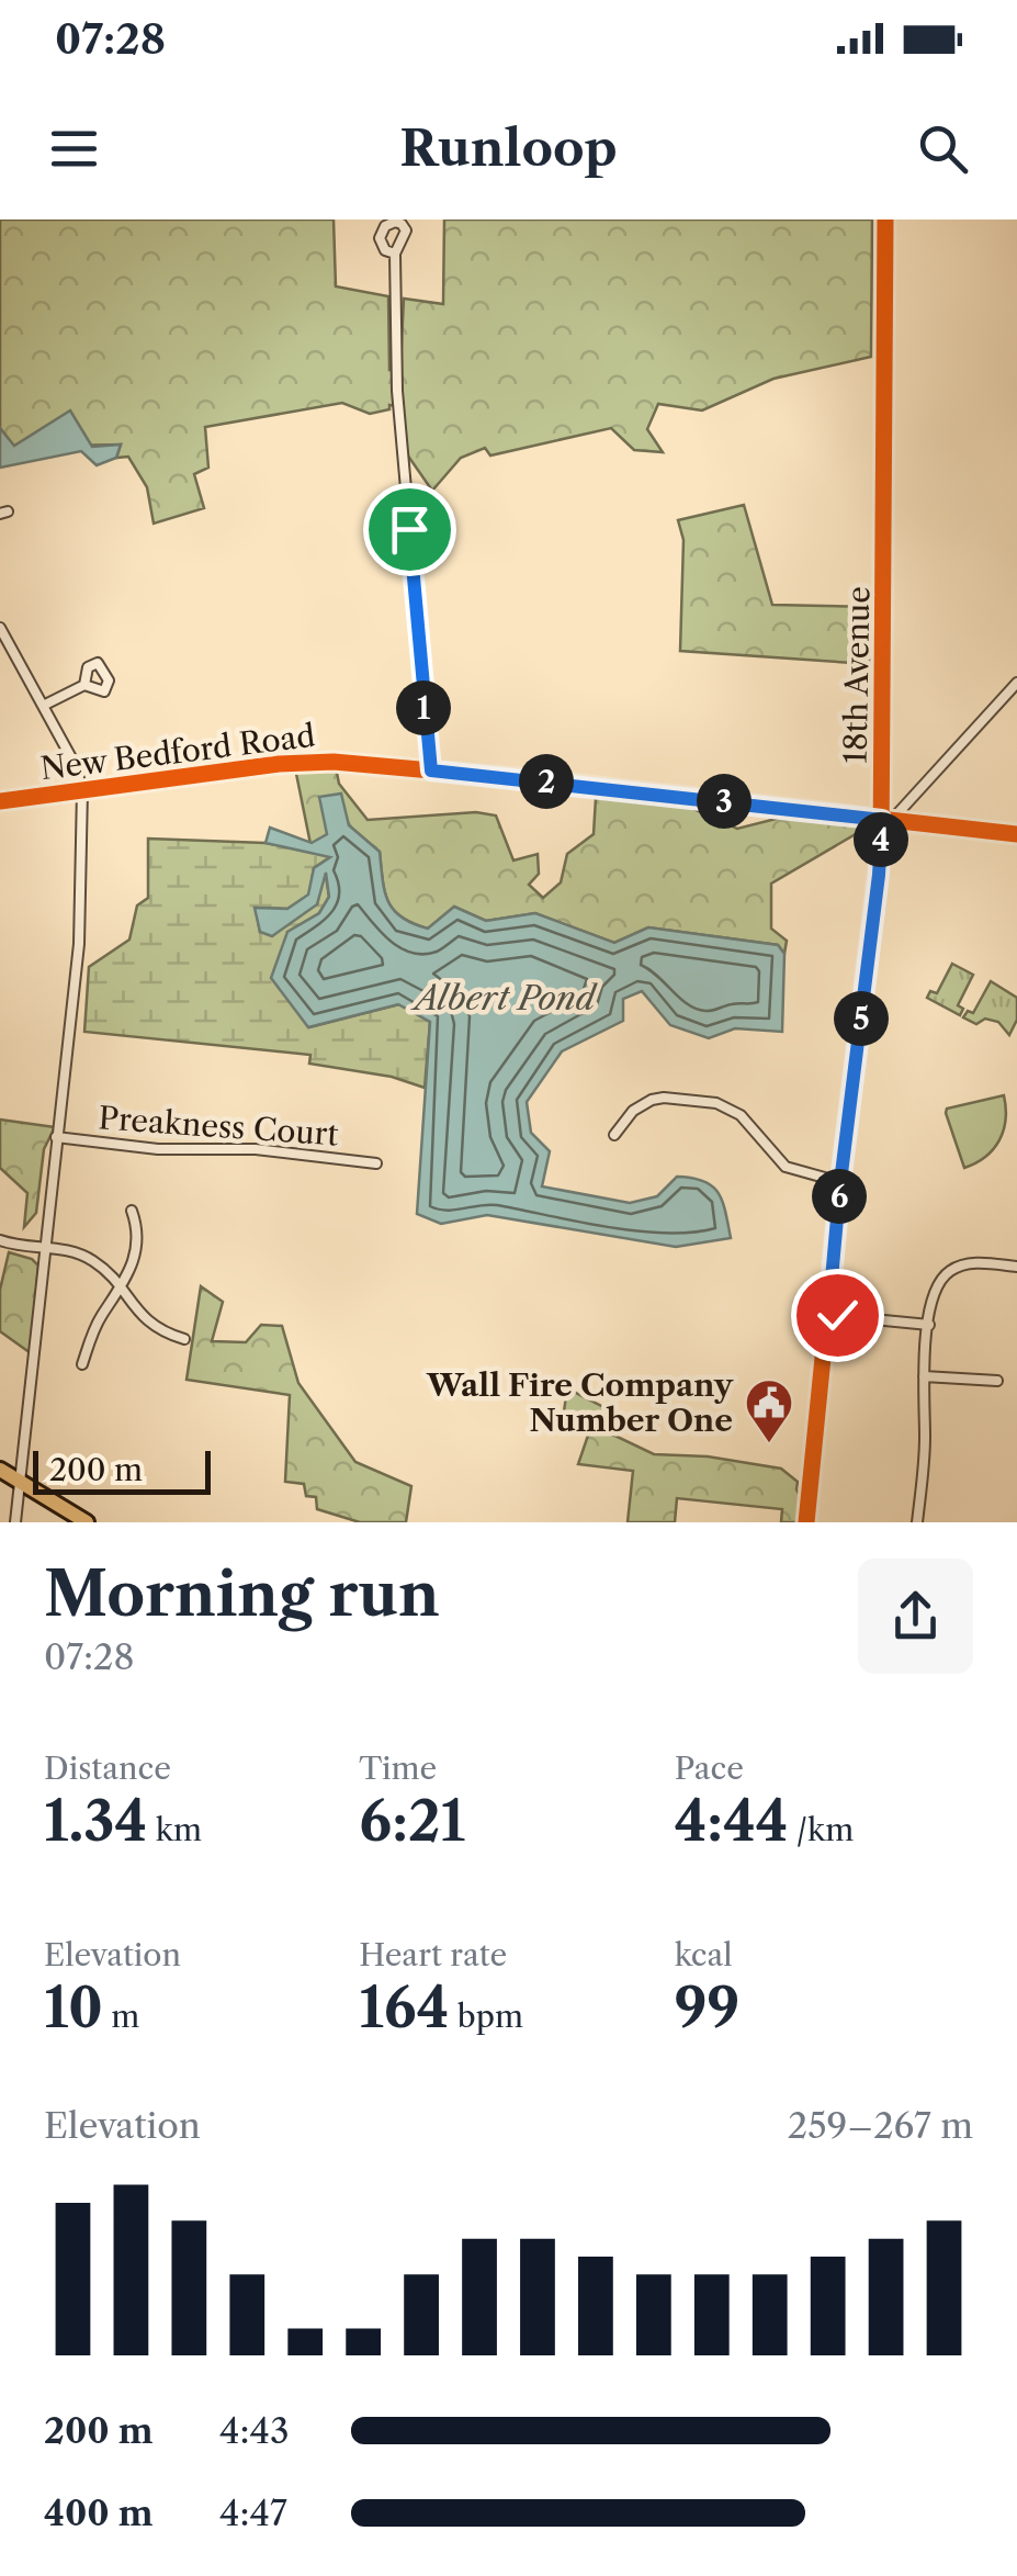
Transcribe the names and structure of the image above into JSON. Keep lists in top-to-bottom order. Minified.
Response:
{"streets":{"street":["18th Avenue","New Bedford Road","Preakness Court"]},"crossings":[["18th Avenue","New Bedford Road"]],"water":["Albert Pond"],"places":{"public building":["Wall Fire Company Number One"]},"scale_bar":"200 m","page":{"status":"07:28","header":"Runloop","pins":["1","2","3","4","5","6"],"scale":"200 m","heading":["Morning run","07:28"],"stats":[["Distance","1.34 km"],["Time","6:21"],["Pace","4:44 /km"],["Elevation","10 m"],["Heart rate","164 bpm"],["kcal","99"]],"chart":["Elevation","259–267 m"],"list":[{"name":"200 m","note":"4:43"},{"name":"400 m","note":"4:47"}]}}
